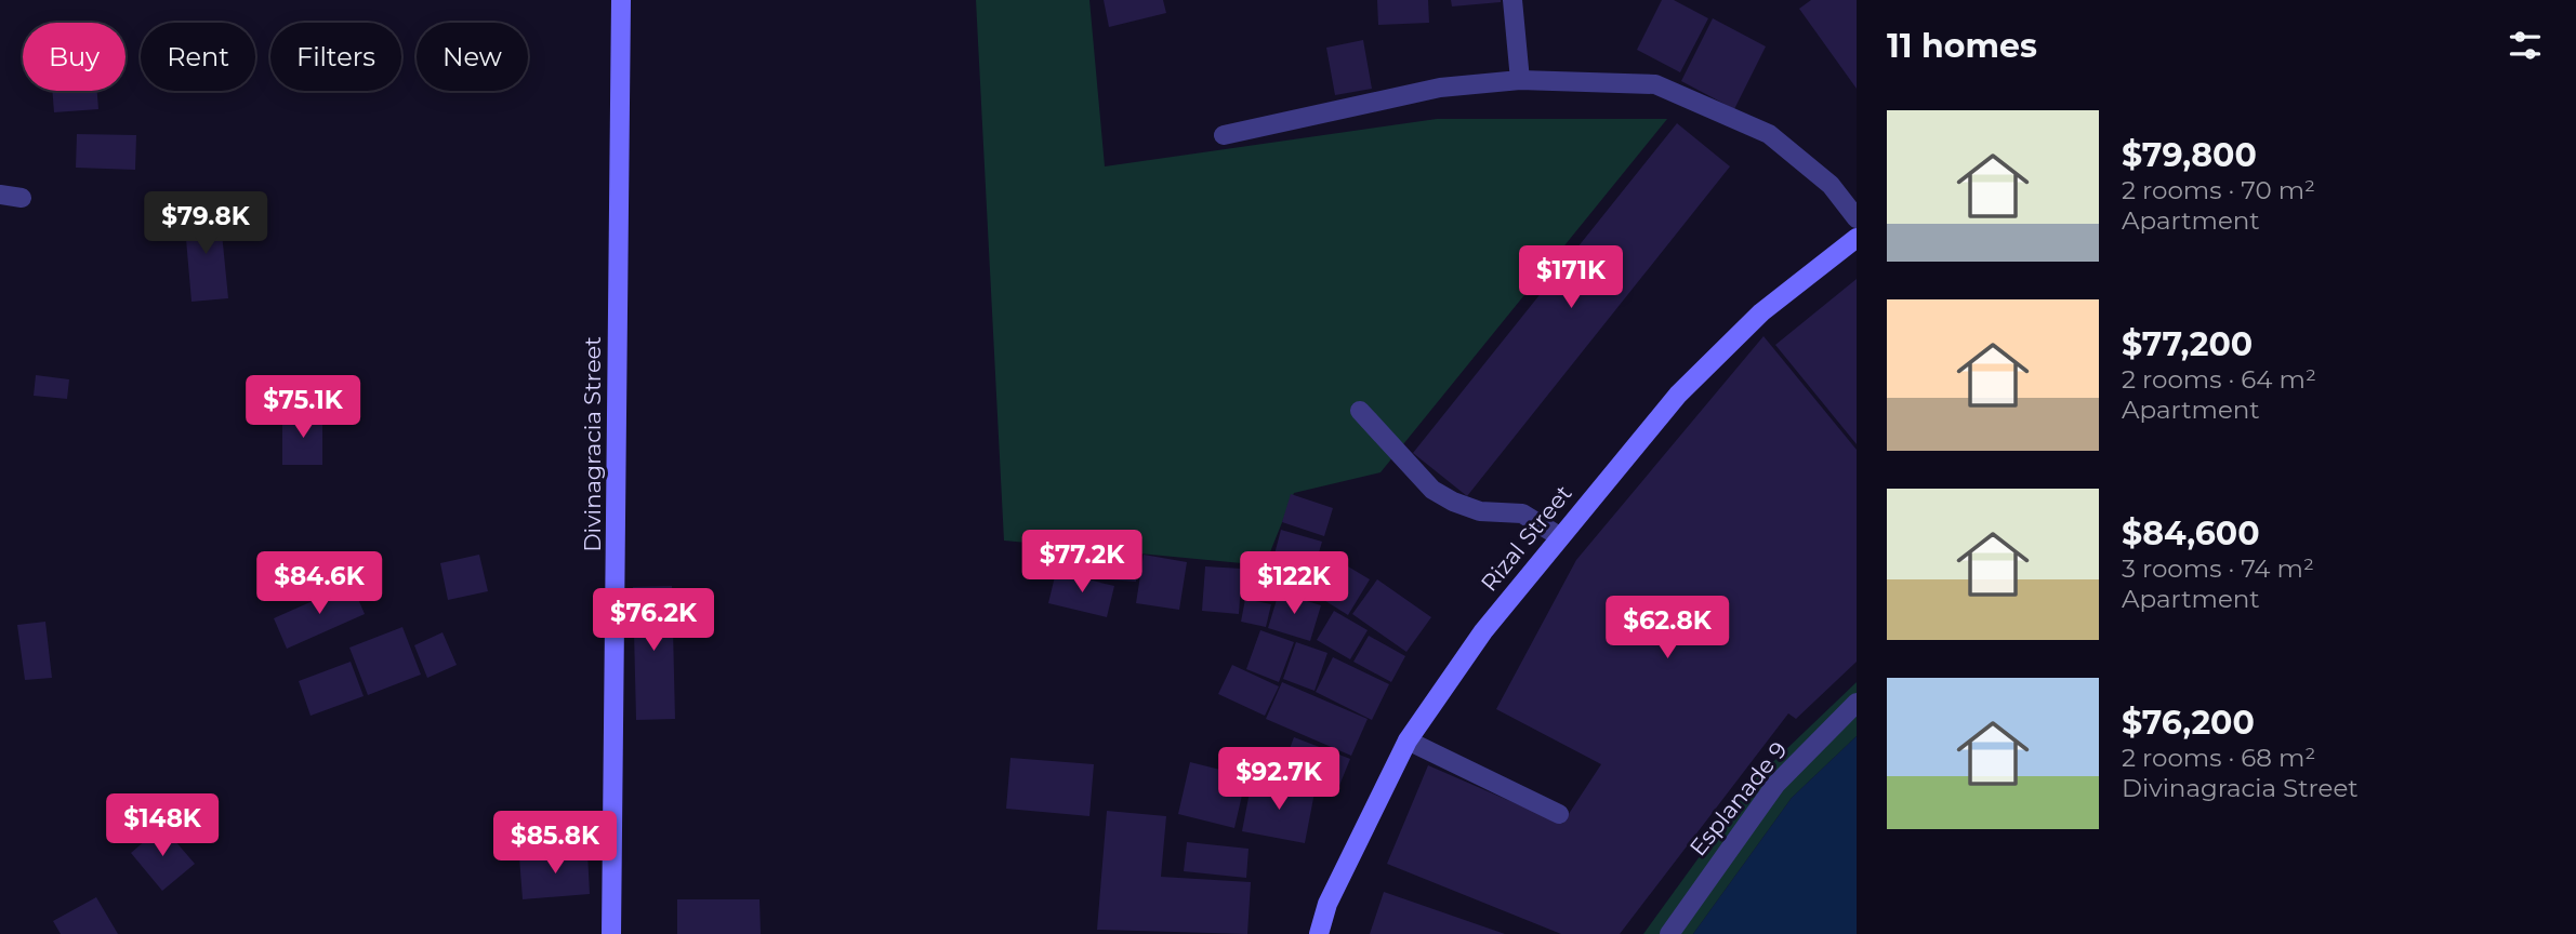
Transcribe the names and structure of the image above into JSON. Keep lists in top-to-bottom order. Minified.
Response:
{"streets":{"street":["Divinagracia Street","Rizal Street","Esplanade 9"]},"page":{"heading":"11 homes","chip":["Buy","Rent","Filters","New"],"list":[{"name":"$79,800","note":"2 rooms · 70 m² · Apartment"},{"name":"$77,200","note":"2 rooms · 64 m² · Apartment"},{"name":"$84,600","note":"3 rooms · 74 m² · Apartment"},{"name":"$76,200","note":"2 rooms · 68 m² · Divinagracia Street"}],"price":["$79.8K","$171K","$75.1K","$77.2K","$84.6K","$122K","$76.2K","$62.8K","$92.7K","$148K","$85.8K"]}}
